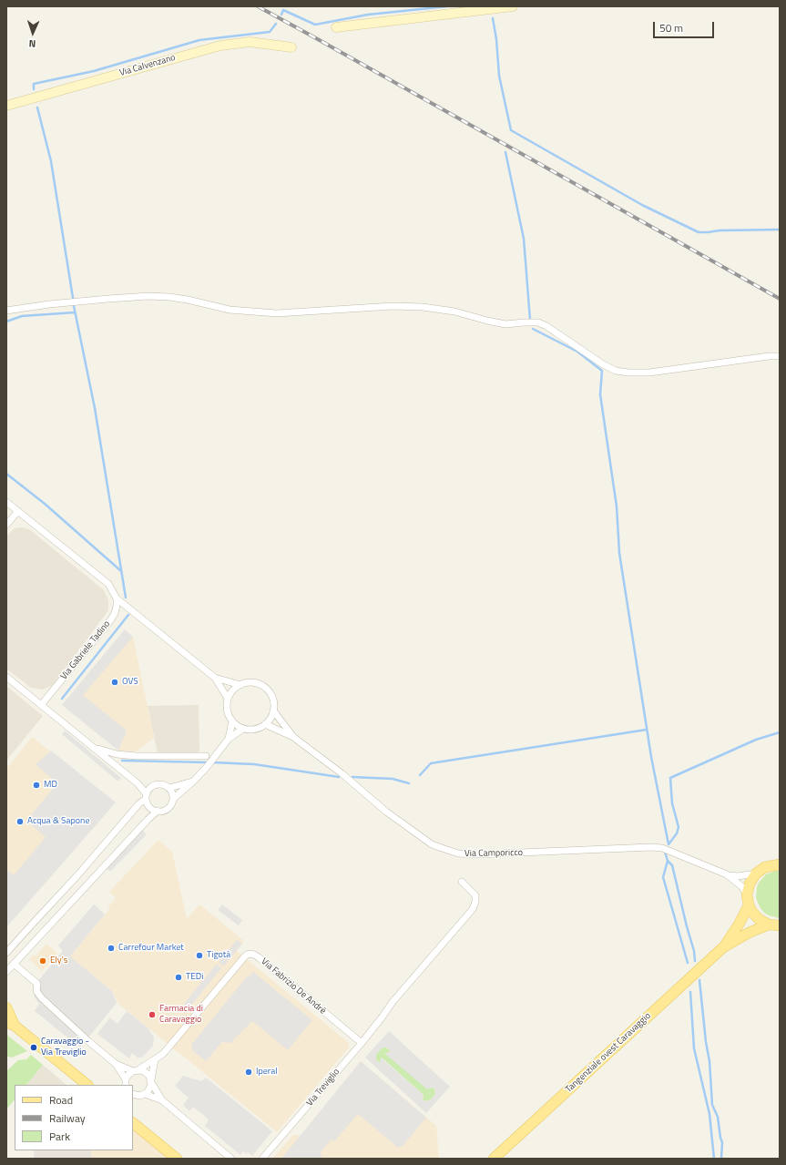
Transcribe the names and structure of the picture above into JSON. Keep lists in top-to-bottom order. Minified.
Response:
{"streets":{"main road":["Tangenziale ovest Caravaggio"],"street":["Via Calvenzano","Via Gabriele Tadino","Via Camporicco","Via Fabrizio De André","Via Treviglio"]},"crossings":[["Via Fabrizio De André","Via Treviglio"]],"places":["OVS","MD","Acqua & Sapone","Carrefour Market","Tigotà","Ely's","TEDi","Farmacia di Caravaggio","Caravaggio - Via Treviglio","Iperal"],"legend":["Road","Railway","Park"],"scale_bar":"50 m","north":"bottom"}
